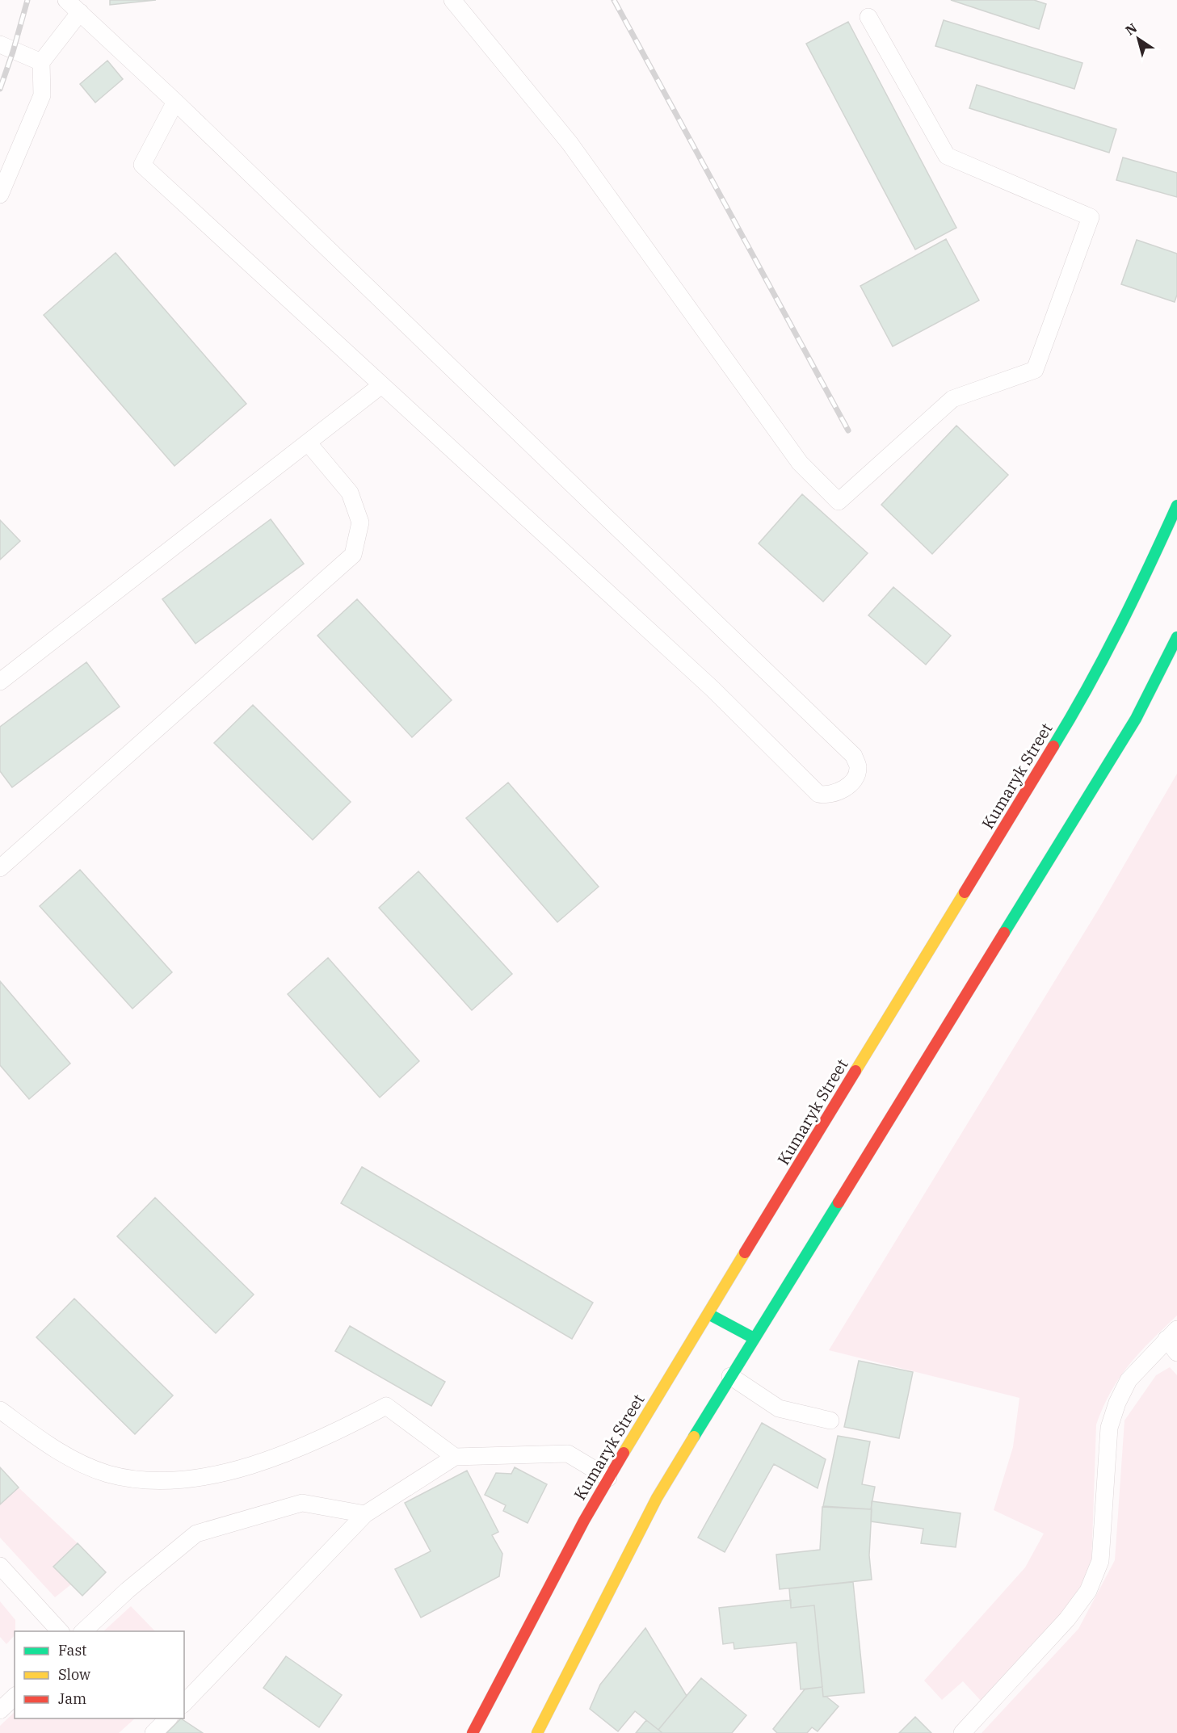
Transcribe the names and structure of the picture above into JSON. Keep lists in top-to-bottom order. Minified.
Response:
{"streets":{"main road":["Kumaryk Street"]},"legend":["Fast","Slow","Jam"],"north":"top left"}
